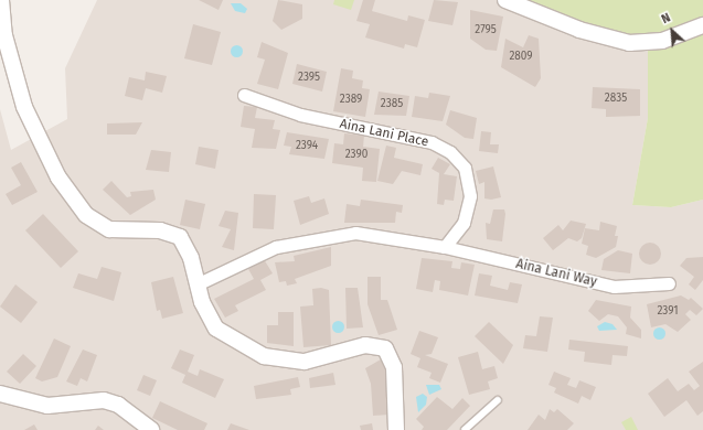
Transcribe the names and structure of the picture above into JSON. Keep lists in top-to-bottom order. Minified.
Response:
{"streets":{"street":["Aina Lani Place","Aina Lani Way"]},"crossings":[["Aina Lani Place","Aina Lani Way"]],"house_numbers":["2795","2809","2395","2835","2389","2385","2394","2390","2391"],"north":"top left"}
